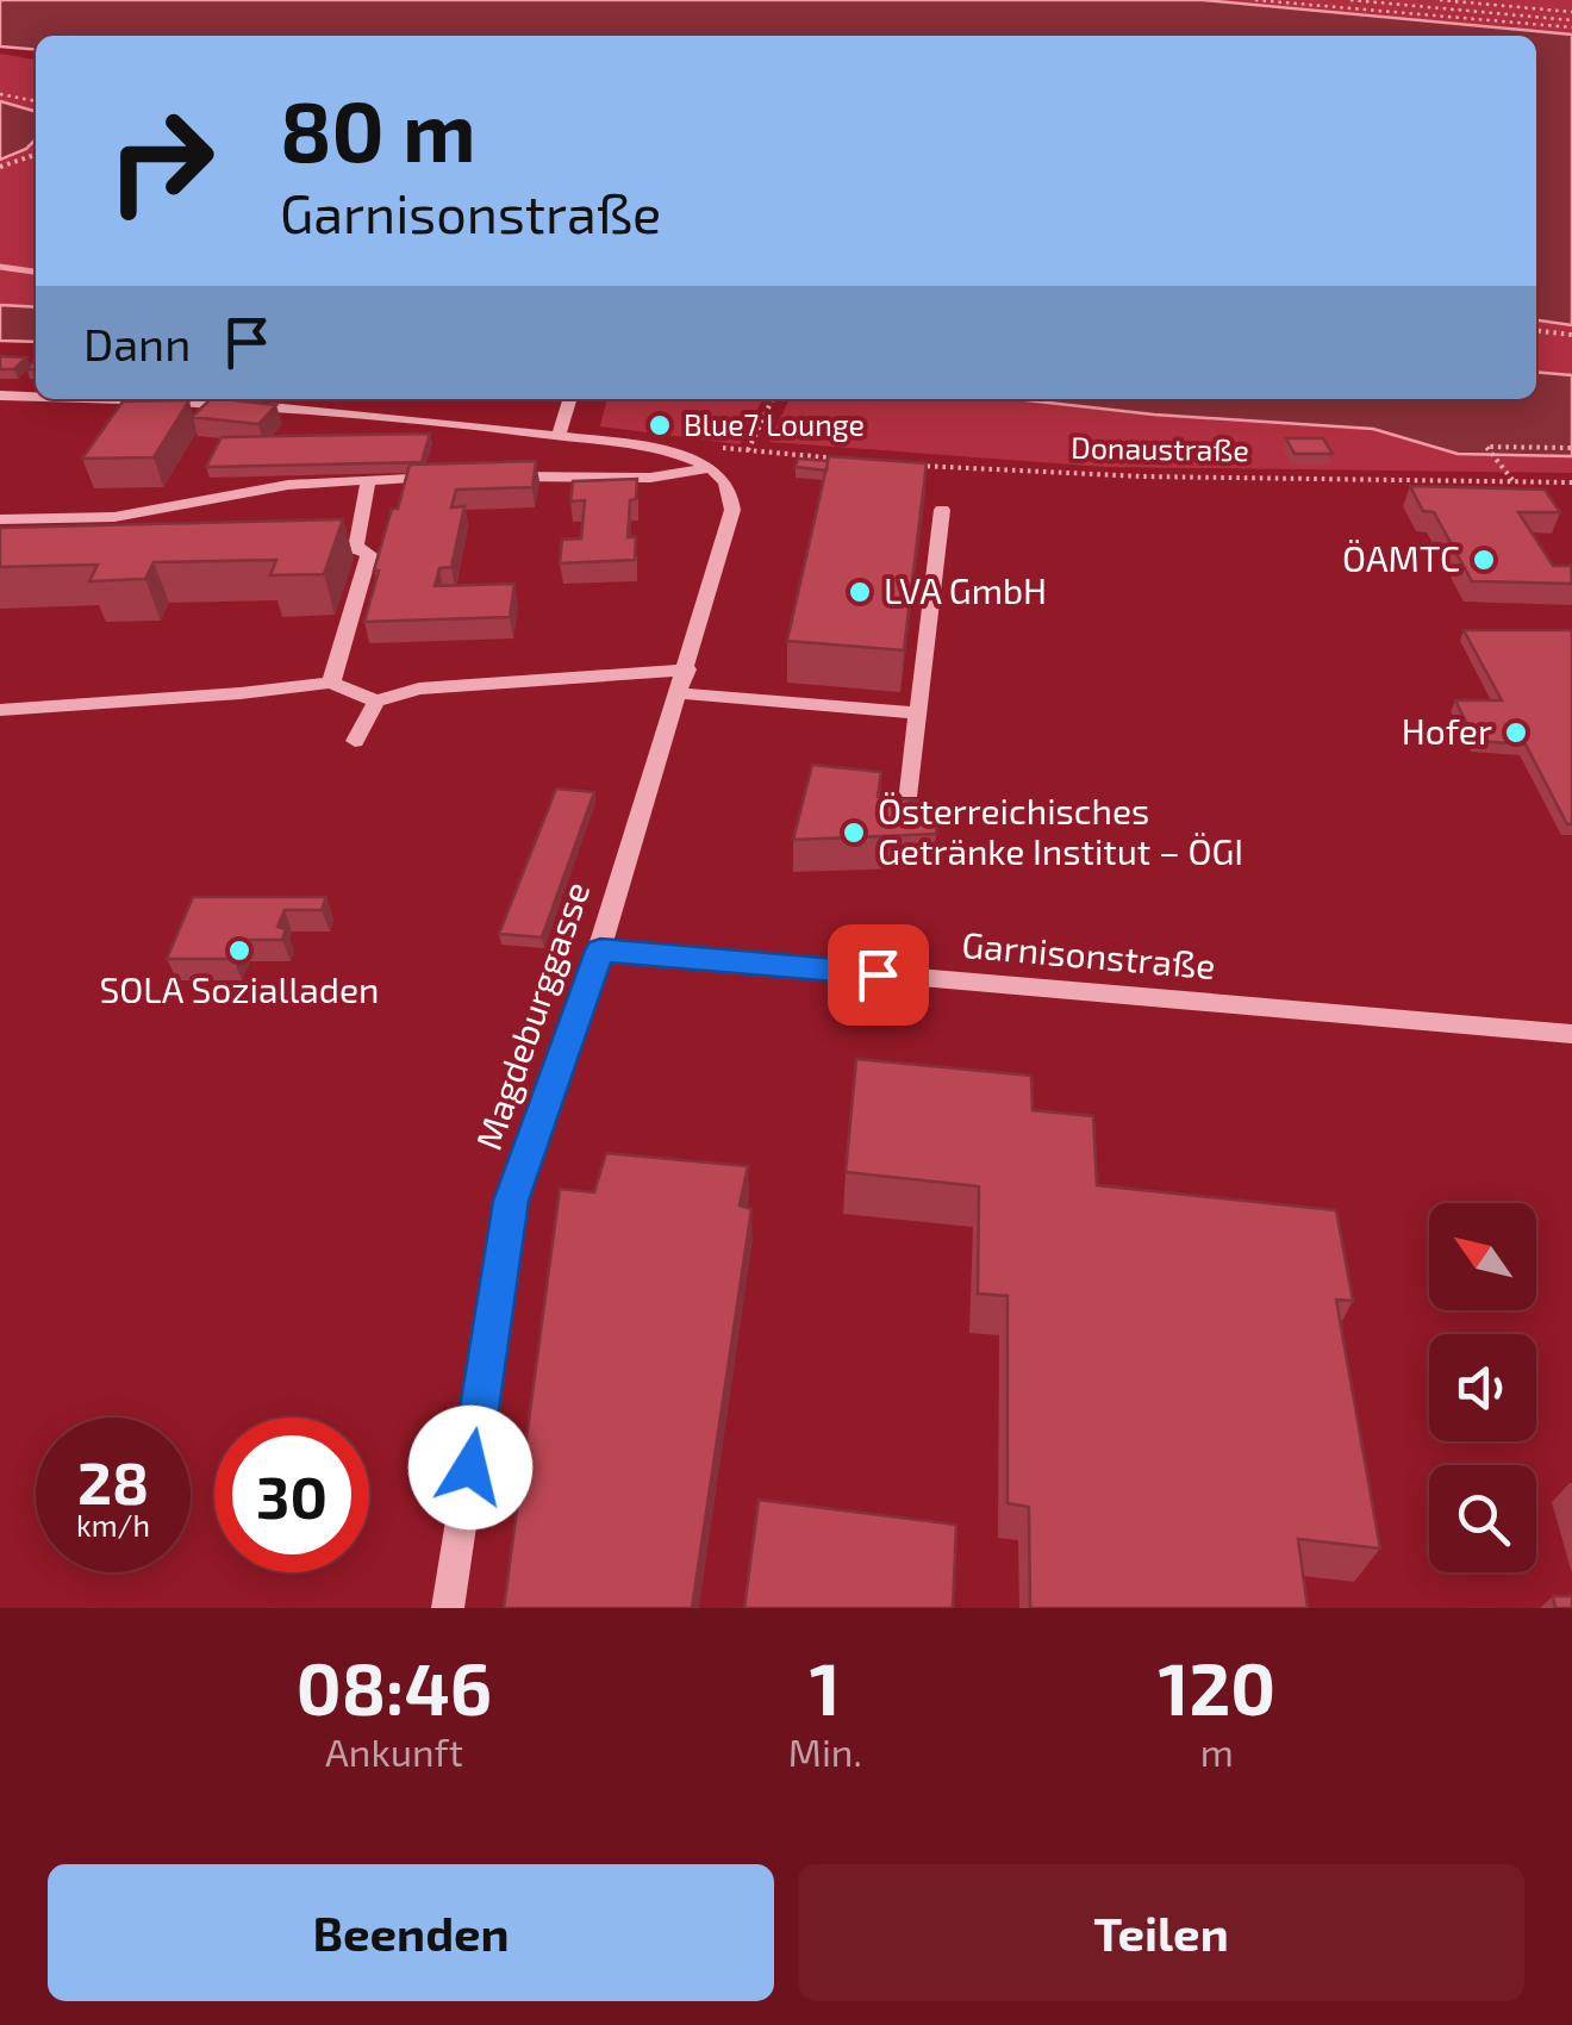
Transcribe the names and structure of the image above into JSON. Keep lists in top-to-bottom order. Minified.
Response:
{"streets":{"street":["Garnisonstraße","Magdeburggasse"],"path":["Donaustraße"]},"crossings":[["Garnisonstraße","Magdeburggasse"]],"places":["Blue7 Lounge","ÖAMTC","LVA GmbH","Hofer","Österreichisches Getränke Institut – ÖGI","SOLA Sozialladen"],"north":"top left","page":{"turn":["80 m","Garnisonstraße"],"then":"Dann","speed":"28 km/h","limit":"30","eta":["08:46","Ankunft","1","Min.","120","m"],"buttons":["Beenden","Teilen"]}}
